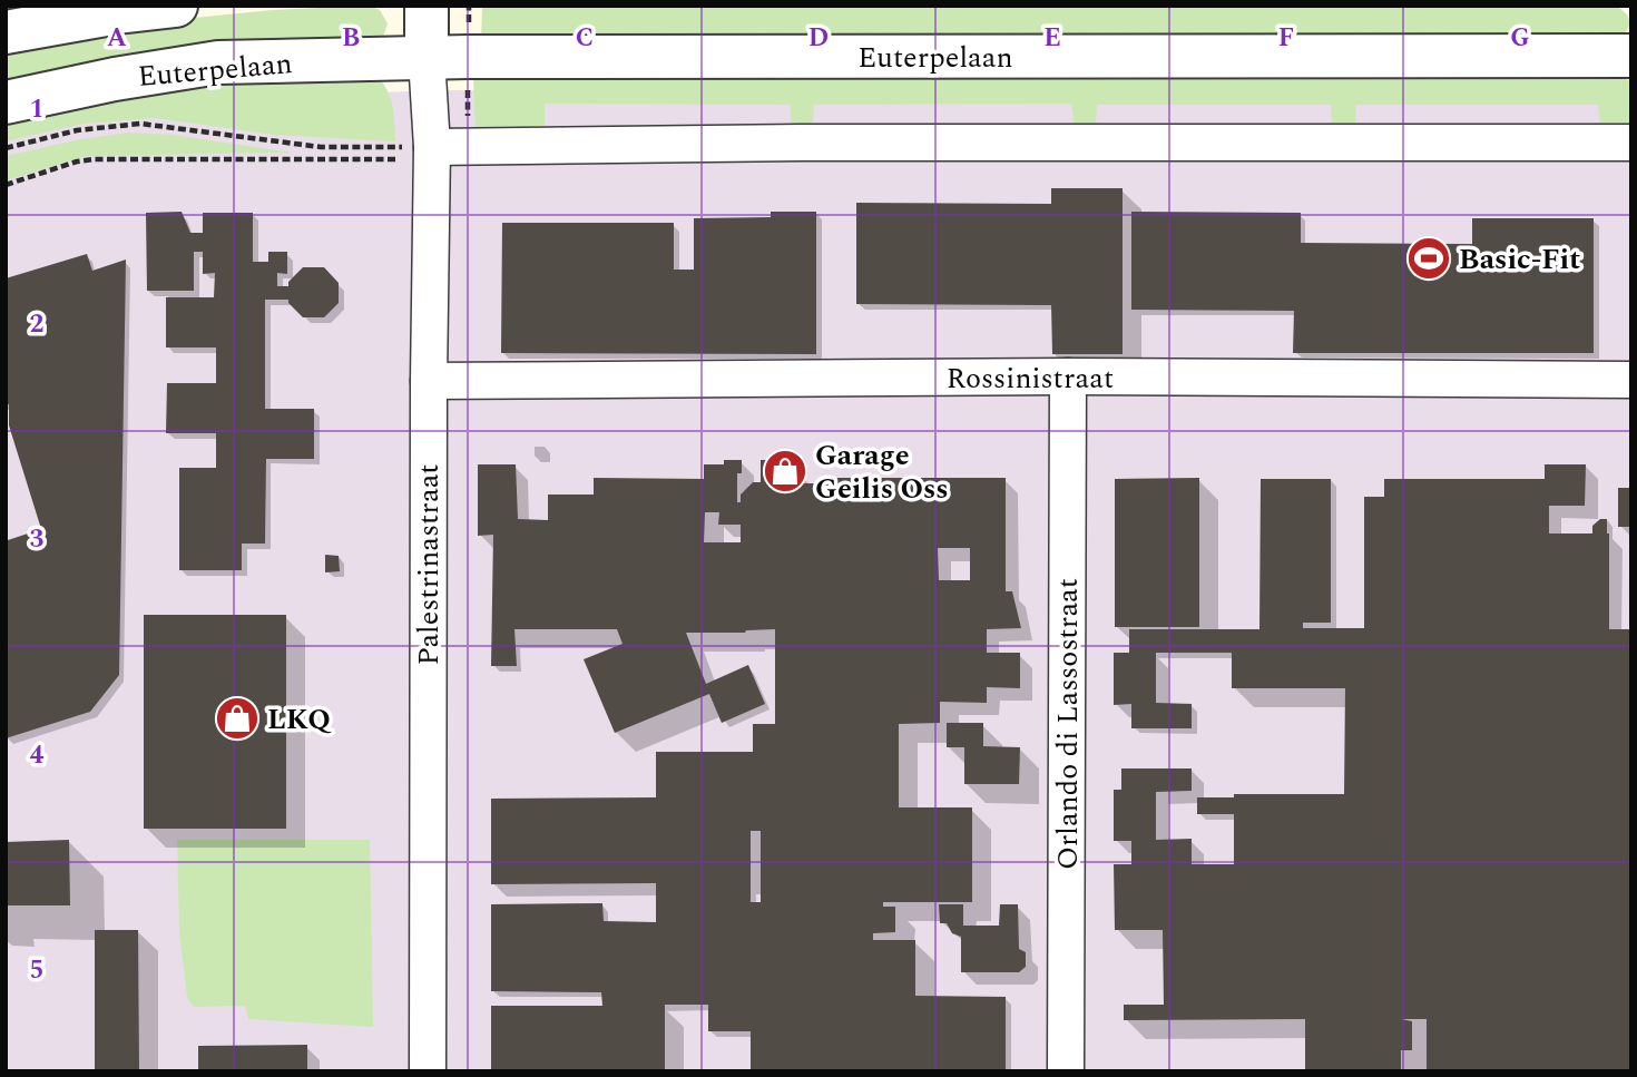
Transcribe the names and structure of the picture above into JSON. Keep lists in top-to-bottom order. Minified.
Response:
{"streets":{"street":["Euterpelaan","Rossinistraat","Palestrinastraat","Orlando di Lassostraat"]},"crossings":[["Euterpelaan","Palestrinastraat"],["Rossinistraat","Palestrinastraat"],["Rossinistraat","Orlando di Lassostraat"]],"places":{"sports":["Basic-Fit"],"shop":["Garage Geilis Oss","LKQ"]},"grid":{"columns":["A","B","C","D","E","F","G"],"rows":["1","2","3","4","5"]}}
